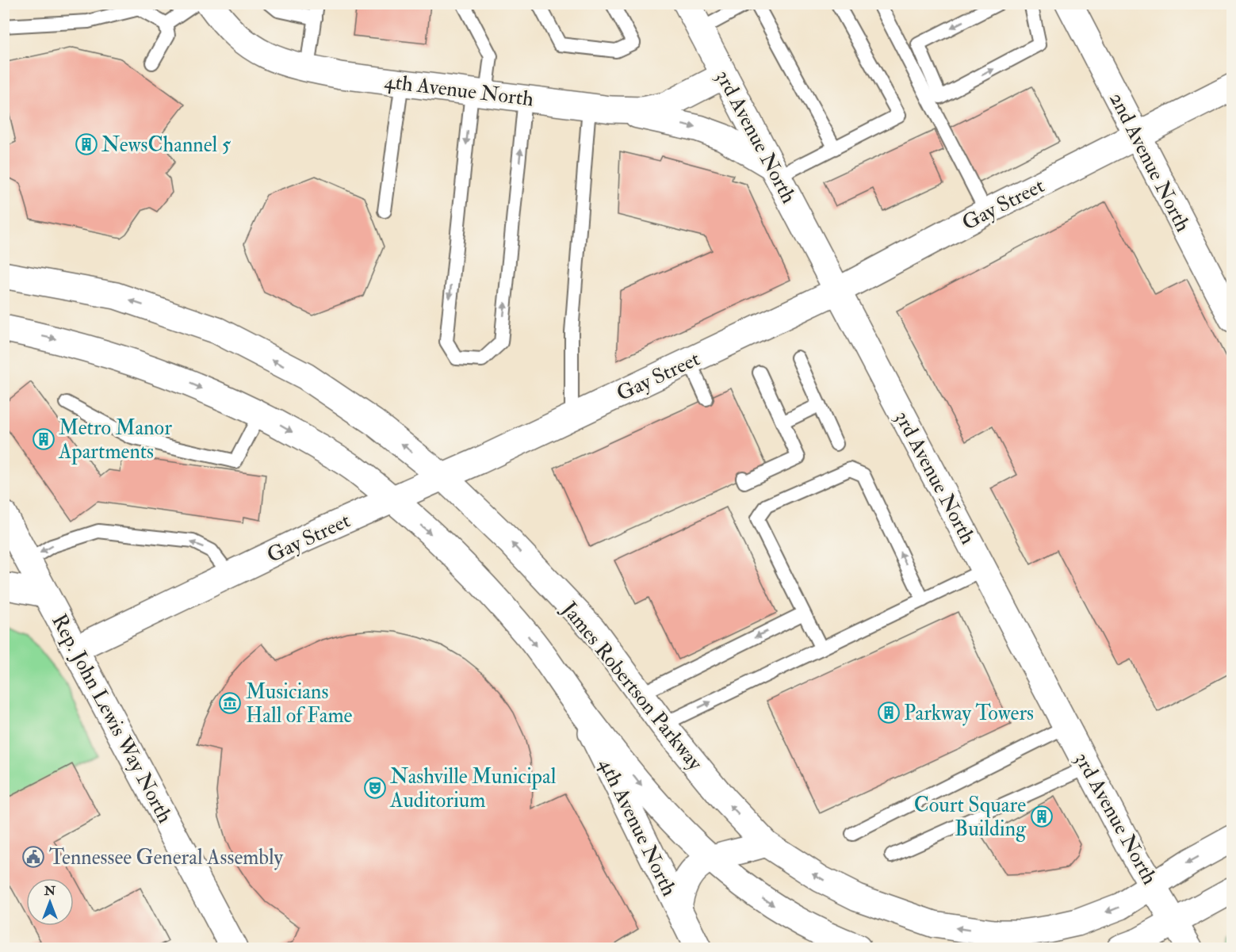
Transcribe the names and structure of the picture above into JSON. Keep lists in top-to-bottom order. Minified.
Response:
{"streets":{"street":["4th Avenue North","3rd Avenue North","2nd Avenue North","Gay Street","James Robertson Parkway","Rep. John Lewis Way North"]},"crossings":[["4th Avenue North","3rd Avenue North"],["3rd Avenue North","Gay Street"],["3rd Avenue North","James Robertson Parkway"],["2nd Avenue North","Gay Street"],["Gay Street","James Robertson Parkway"],["Gay Street","Rep. John Lewis Way North"]],"places":{"building":["NewsChannel 5","Metro Manor Apartments","Parkway Towers","Court Square Building"],"museum":["Musicians Hall of Fame"],"theatre":["Nashville Municipal Auditorium"],"public building":["Tennessee General Assembly"]},"north":"top"}
